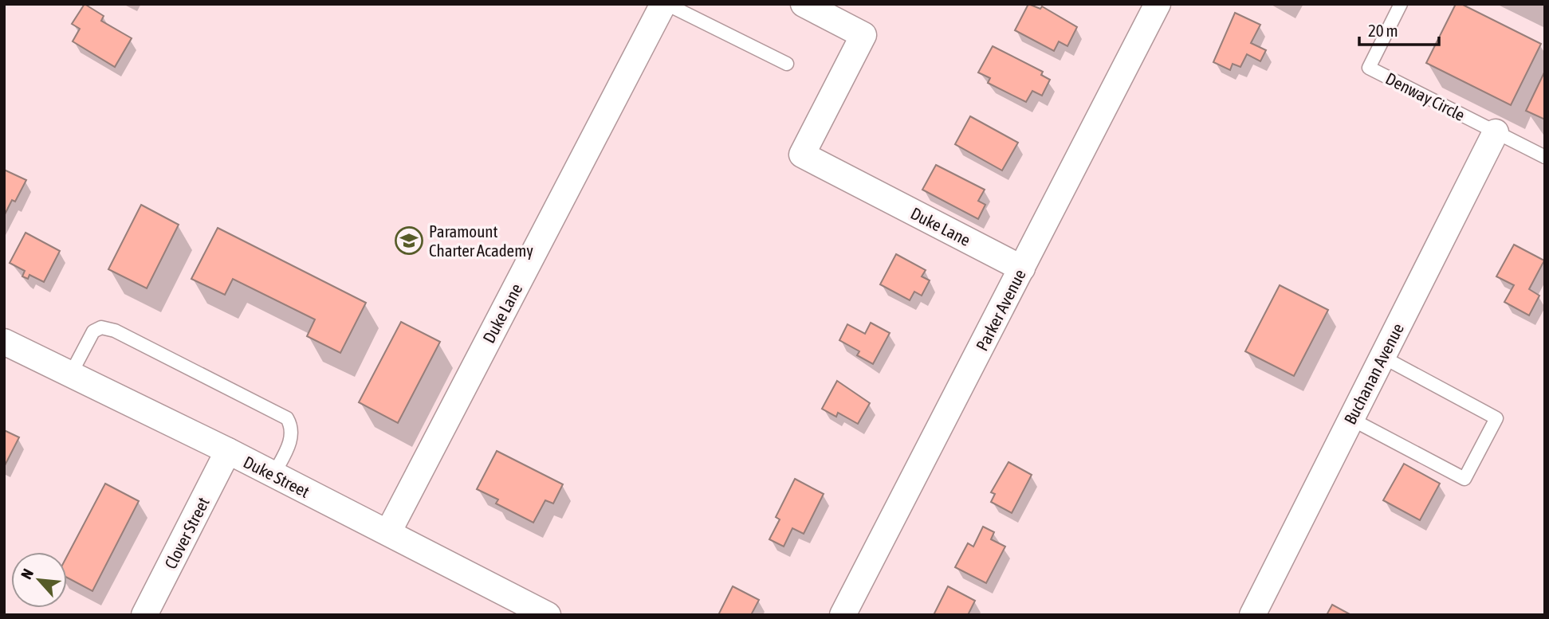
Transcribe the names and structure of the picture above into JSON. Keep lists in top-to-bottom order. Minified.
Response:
{"streets":{"street":["Duke Lane","Parker Avenue","Buchanan Avenue","Duke Street","Clover Street"],"lane":["Denway Circle"]},"crossings":[["Denway Circle","Buchanan Avenue"],["Duke Lane","Parker Avenue"],["Duke Lane","Duke Street"],["Duke Street","Clover Street"]],"places":{"school or university":["Paramount Charter Academy"]},"scale_bar":"20 m","north":"top left"}
